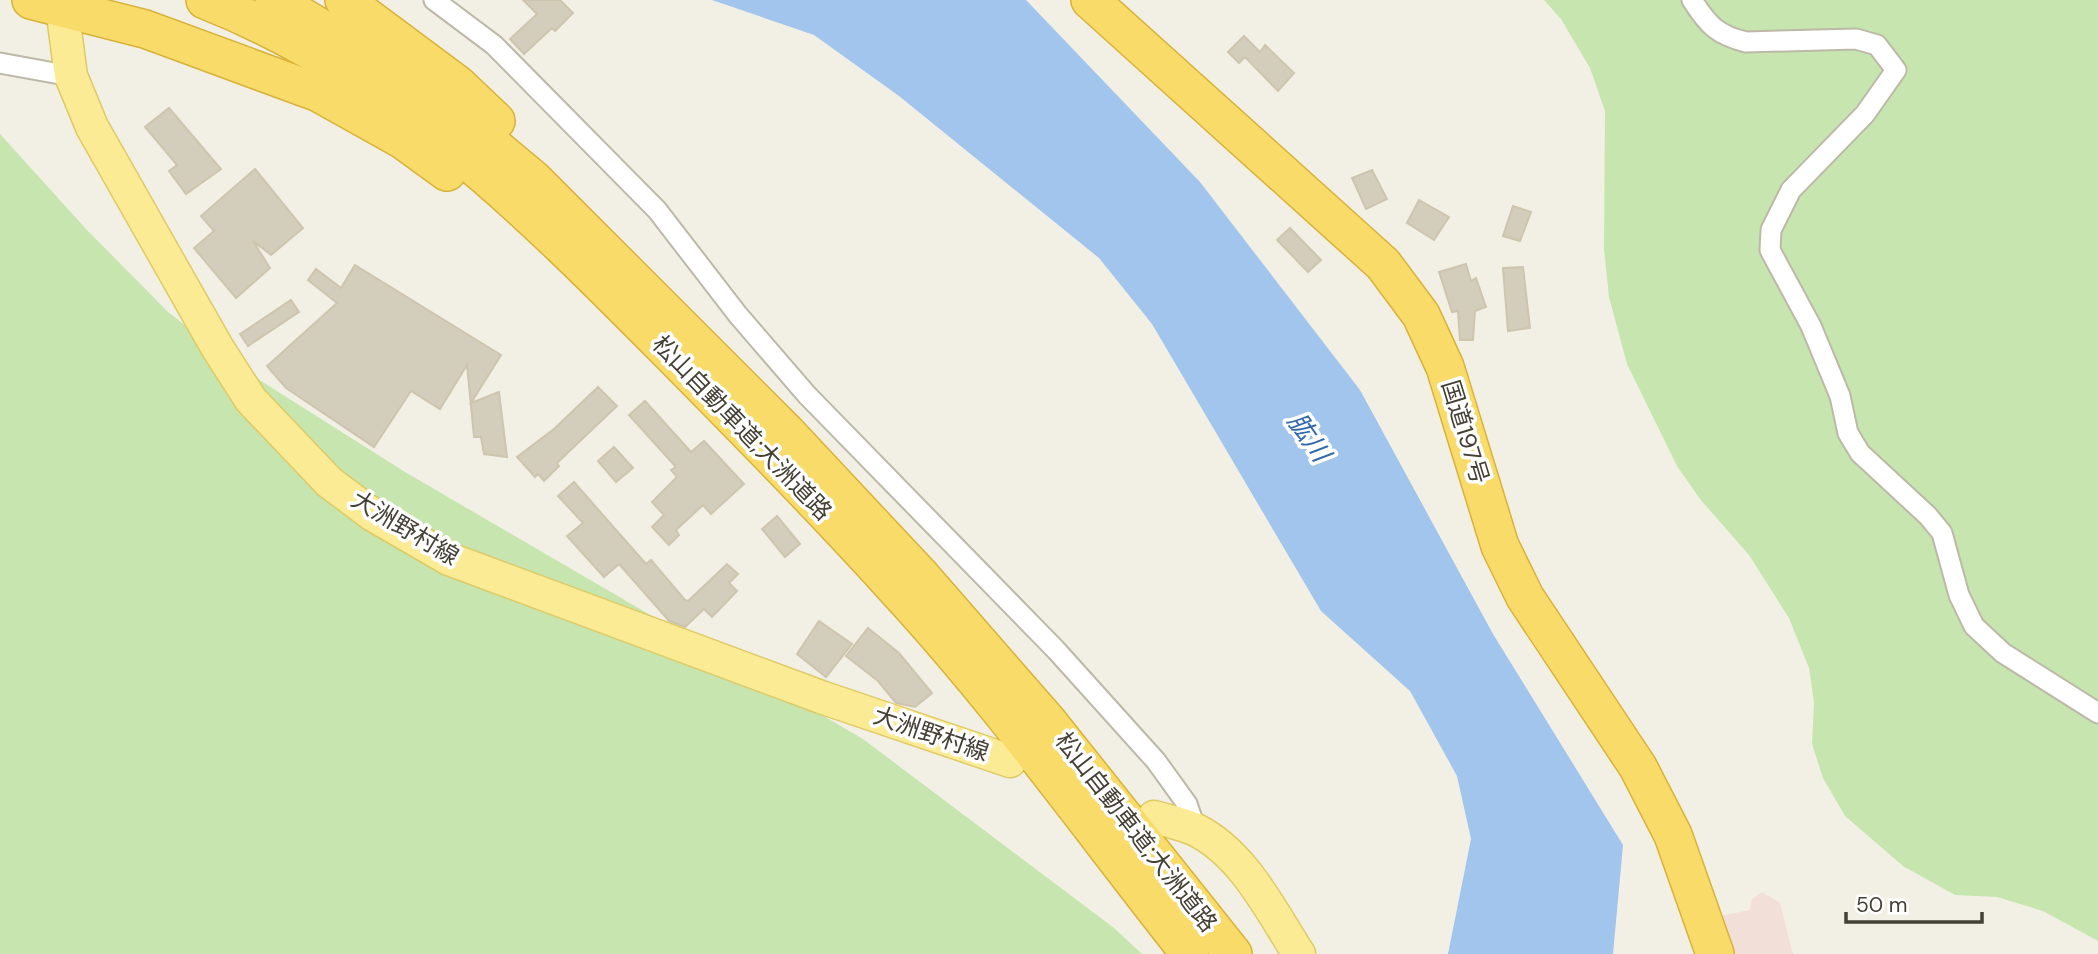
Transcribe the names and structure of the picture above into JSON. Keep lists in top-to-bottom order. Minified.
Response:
{"streets":{"highway":["松山自動車道;大洲道路","国道197号"],"main road":["大洲野村線"]},"water":["肱川"],"scale_bar":"50 m"}
